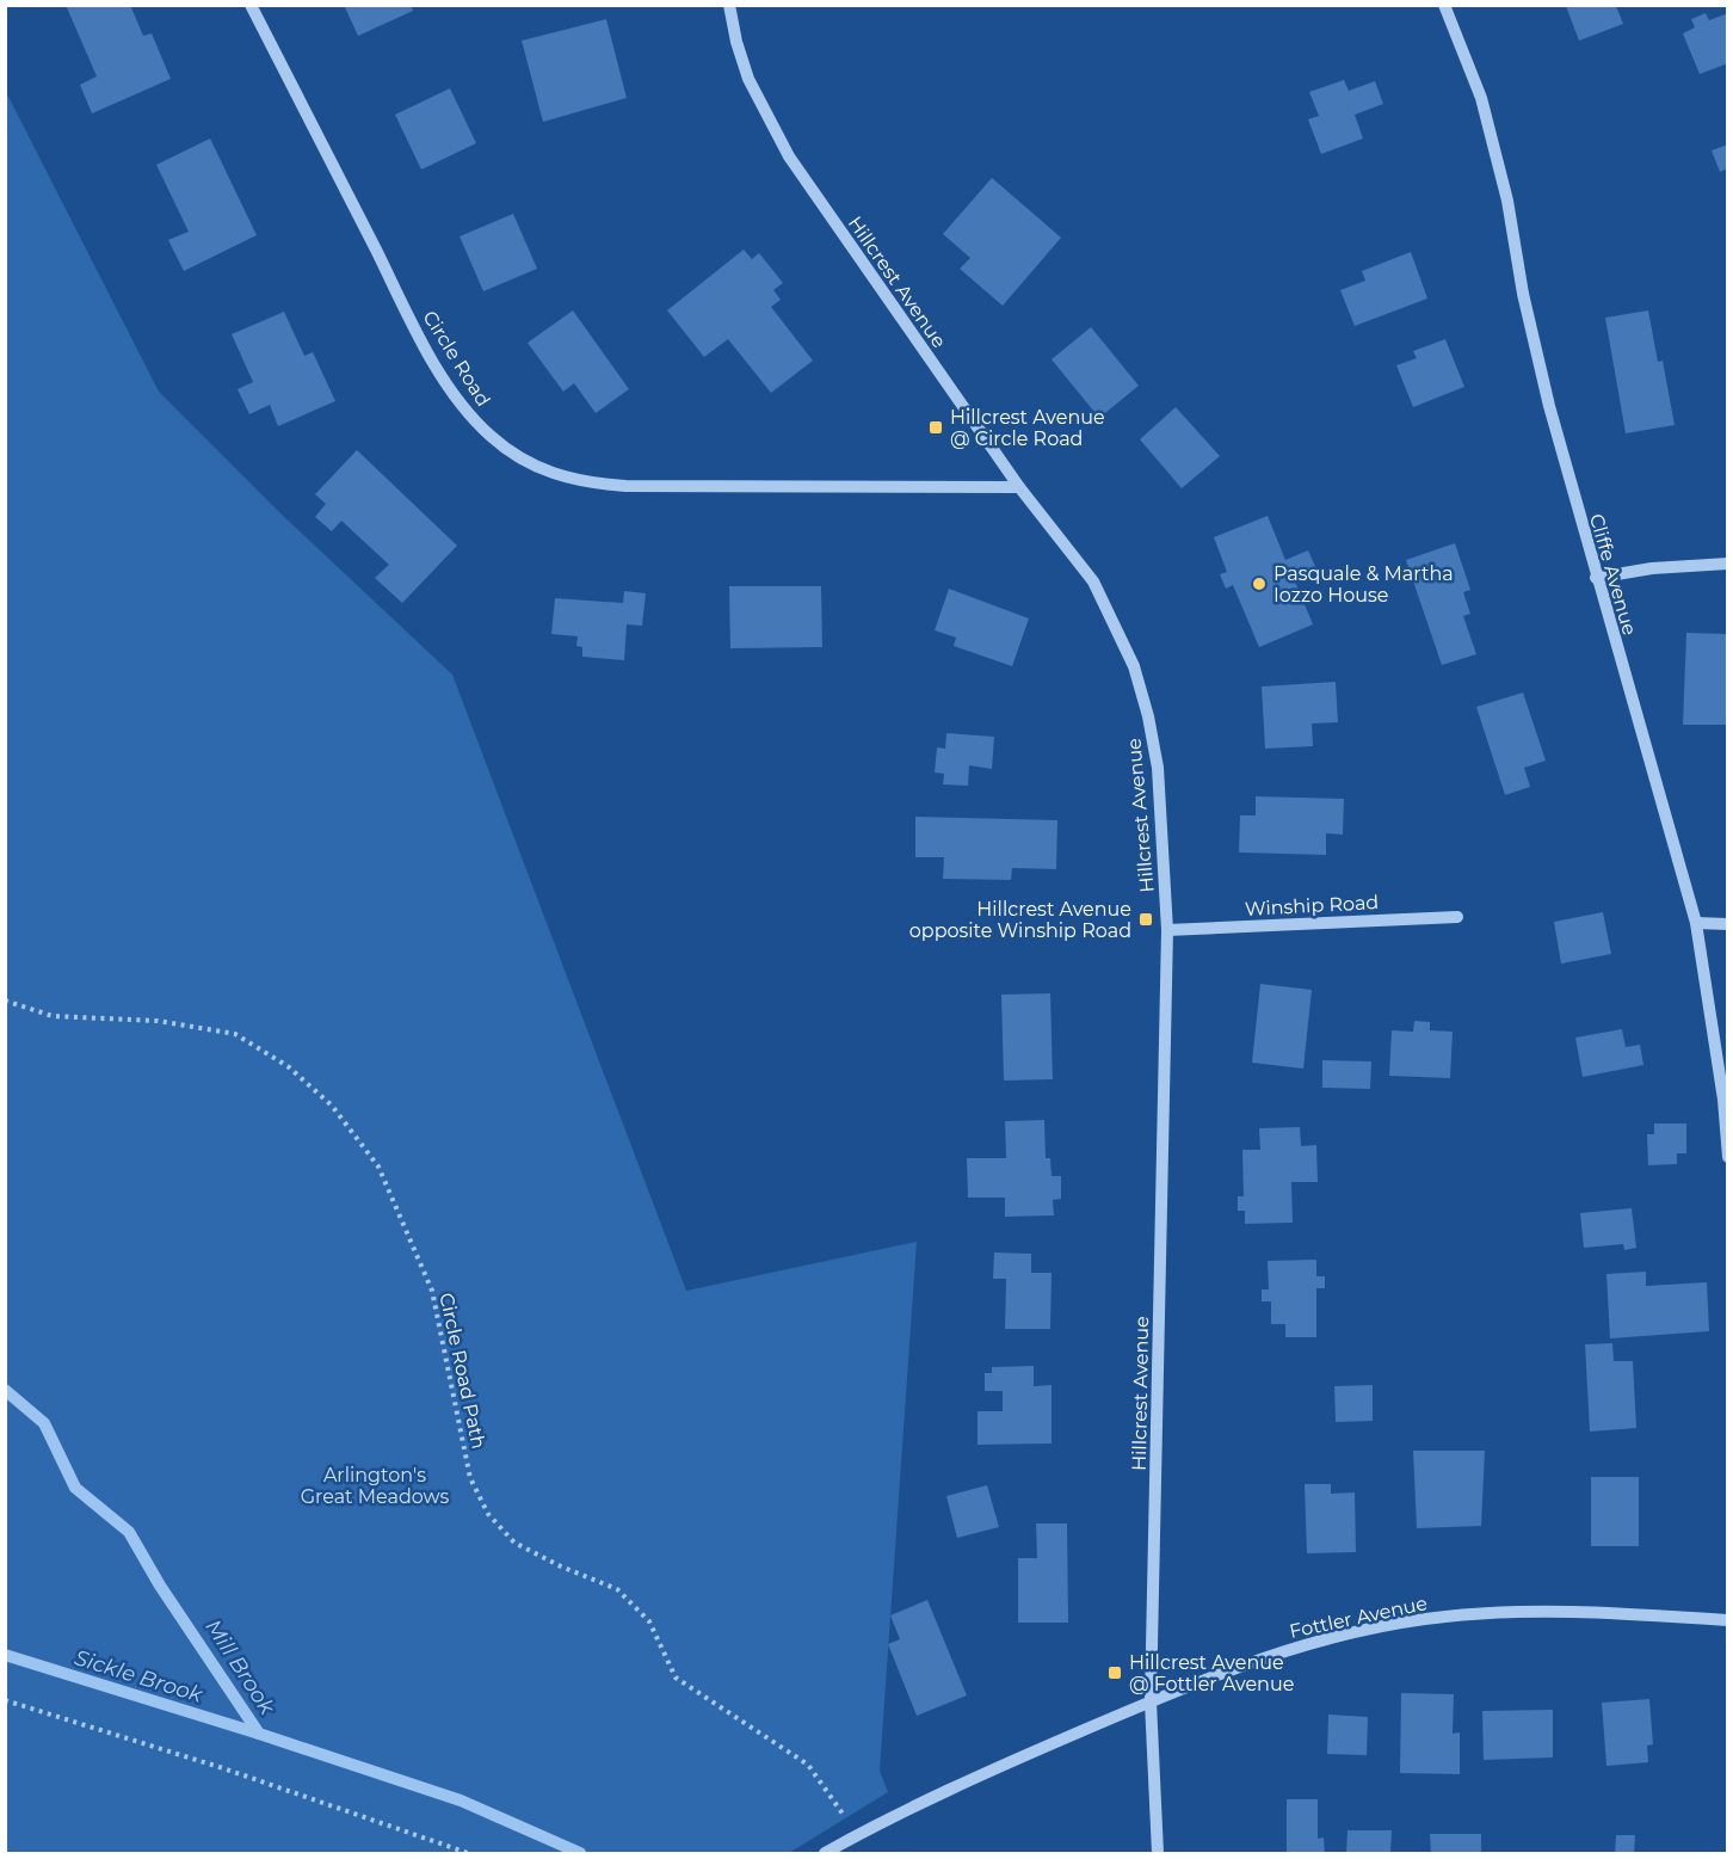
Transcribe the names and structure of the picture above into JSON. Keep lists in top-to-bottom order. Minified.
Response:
{"streets":{"street":["Hillcrest Avenue","Circle Road","Cliffe Avenue","Winship Road","Fottler Avenue"],"path":["Circle Road Path"]},"crossings":[["Hillcrest Avenue","Circle Road"],["Hillcrest Avenue","Winship Road"],["Hillcrest Avenue","Fottler Avenue"],["Circle Road Path","Fottler Avenue"]],"water":["Mill Brook","Sickle Brook"],"parks":["Arlington's Great Meadows"],"places":{"transit":["Hillcrest Avenue @ Circle Road","Hillcrest Avenue opposite Winship Road","Hillcrest Avenue @ Fottler Avenue"],"other":["Pasquale & Martha Iozzo House"]}}
